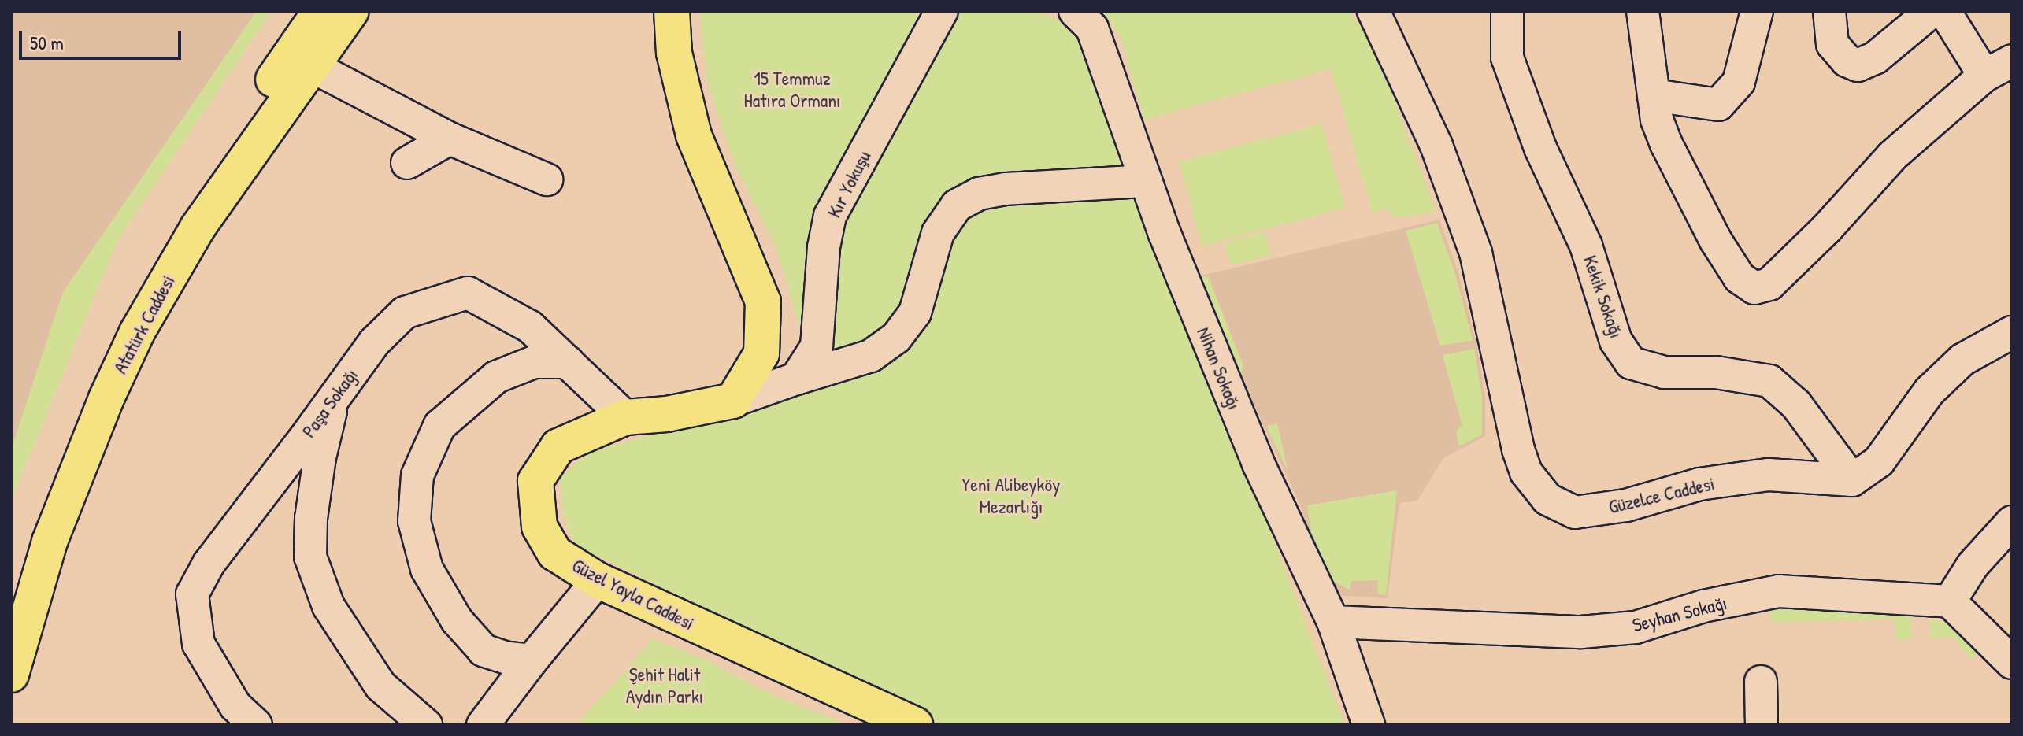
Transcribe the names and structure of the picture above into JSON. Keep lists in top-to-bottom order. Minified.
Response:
{"streets":{"main road":["Atatürk Caddesi","Güzel Yayla Caddesi"],"street":["Kır Yokuşu","Kekik Sokağı","Nihan Sokağı","Paşa Sokağı","Güzelce Caddesi","Seyhan Sokağı"]},"crossings":[["Kekik Sokağı","Güzelce Caddesi"],["Nihan Sokağı","Seyhan Sokağı"],["Paşa Sokağı","Güzel Yayla Caddesi"]],"parks":["15 Temmuz Hatıra Ormanı","Yeni Alibeyköy Mezarlığı","Şehit Halit Aydın Parkı"],"scale_bar":"50 m"}
